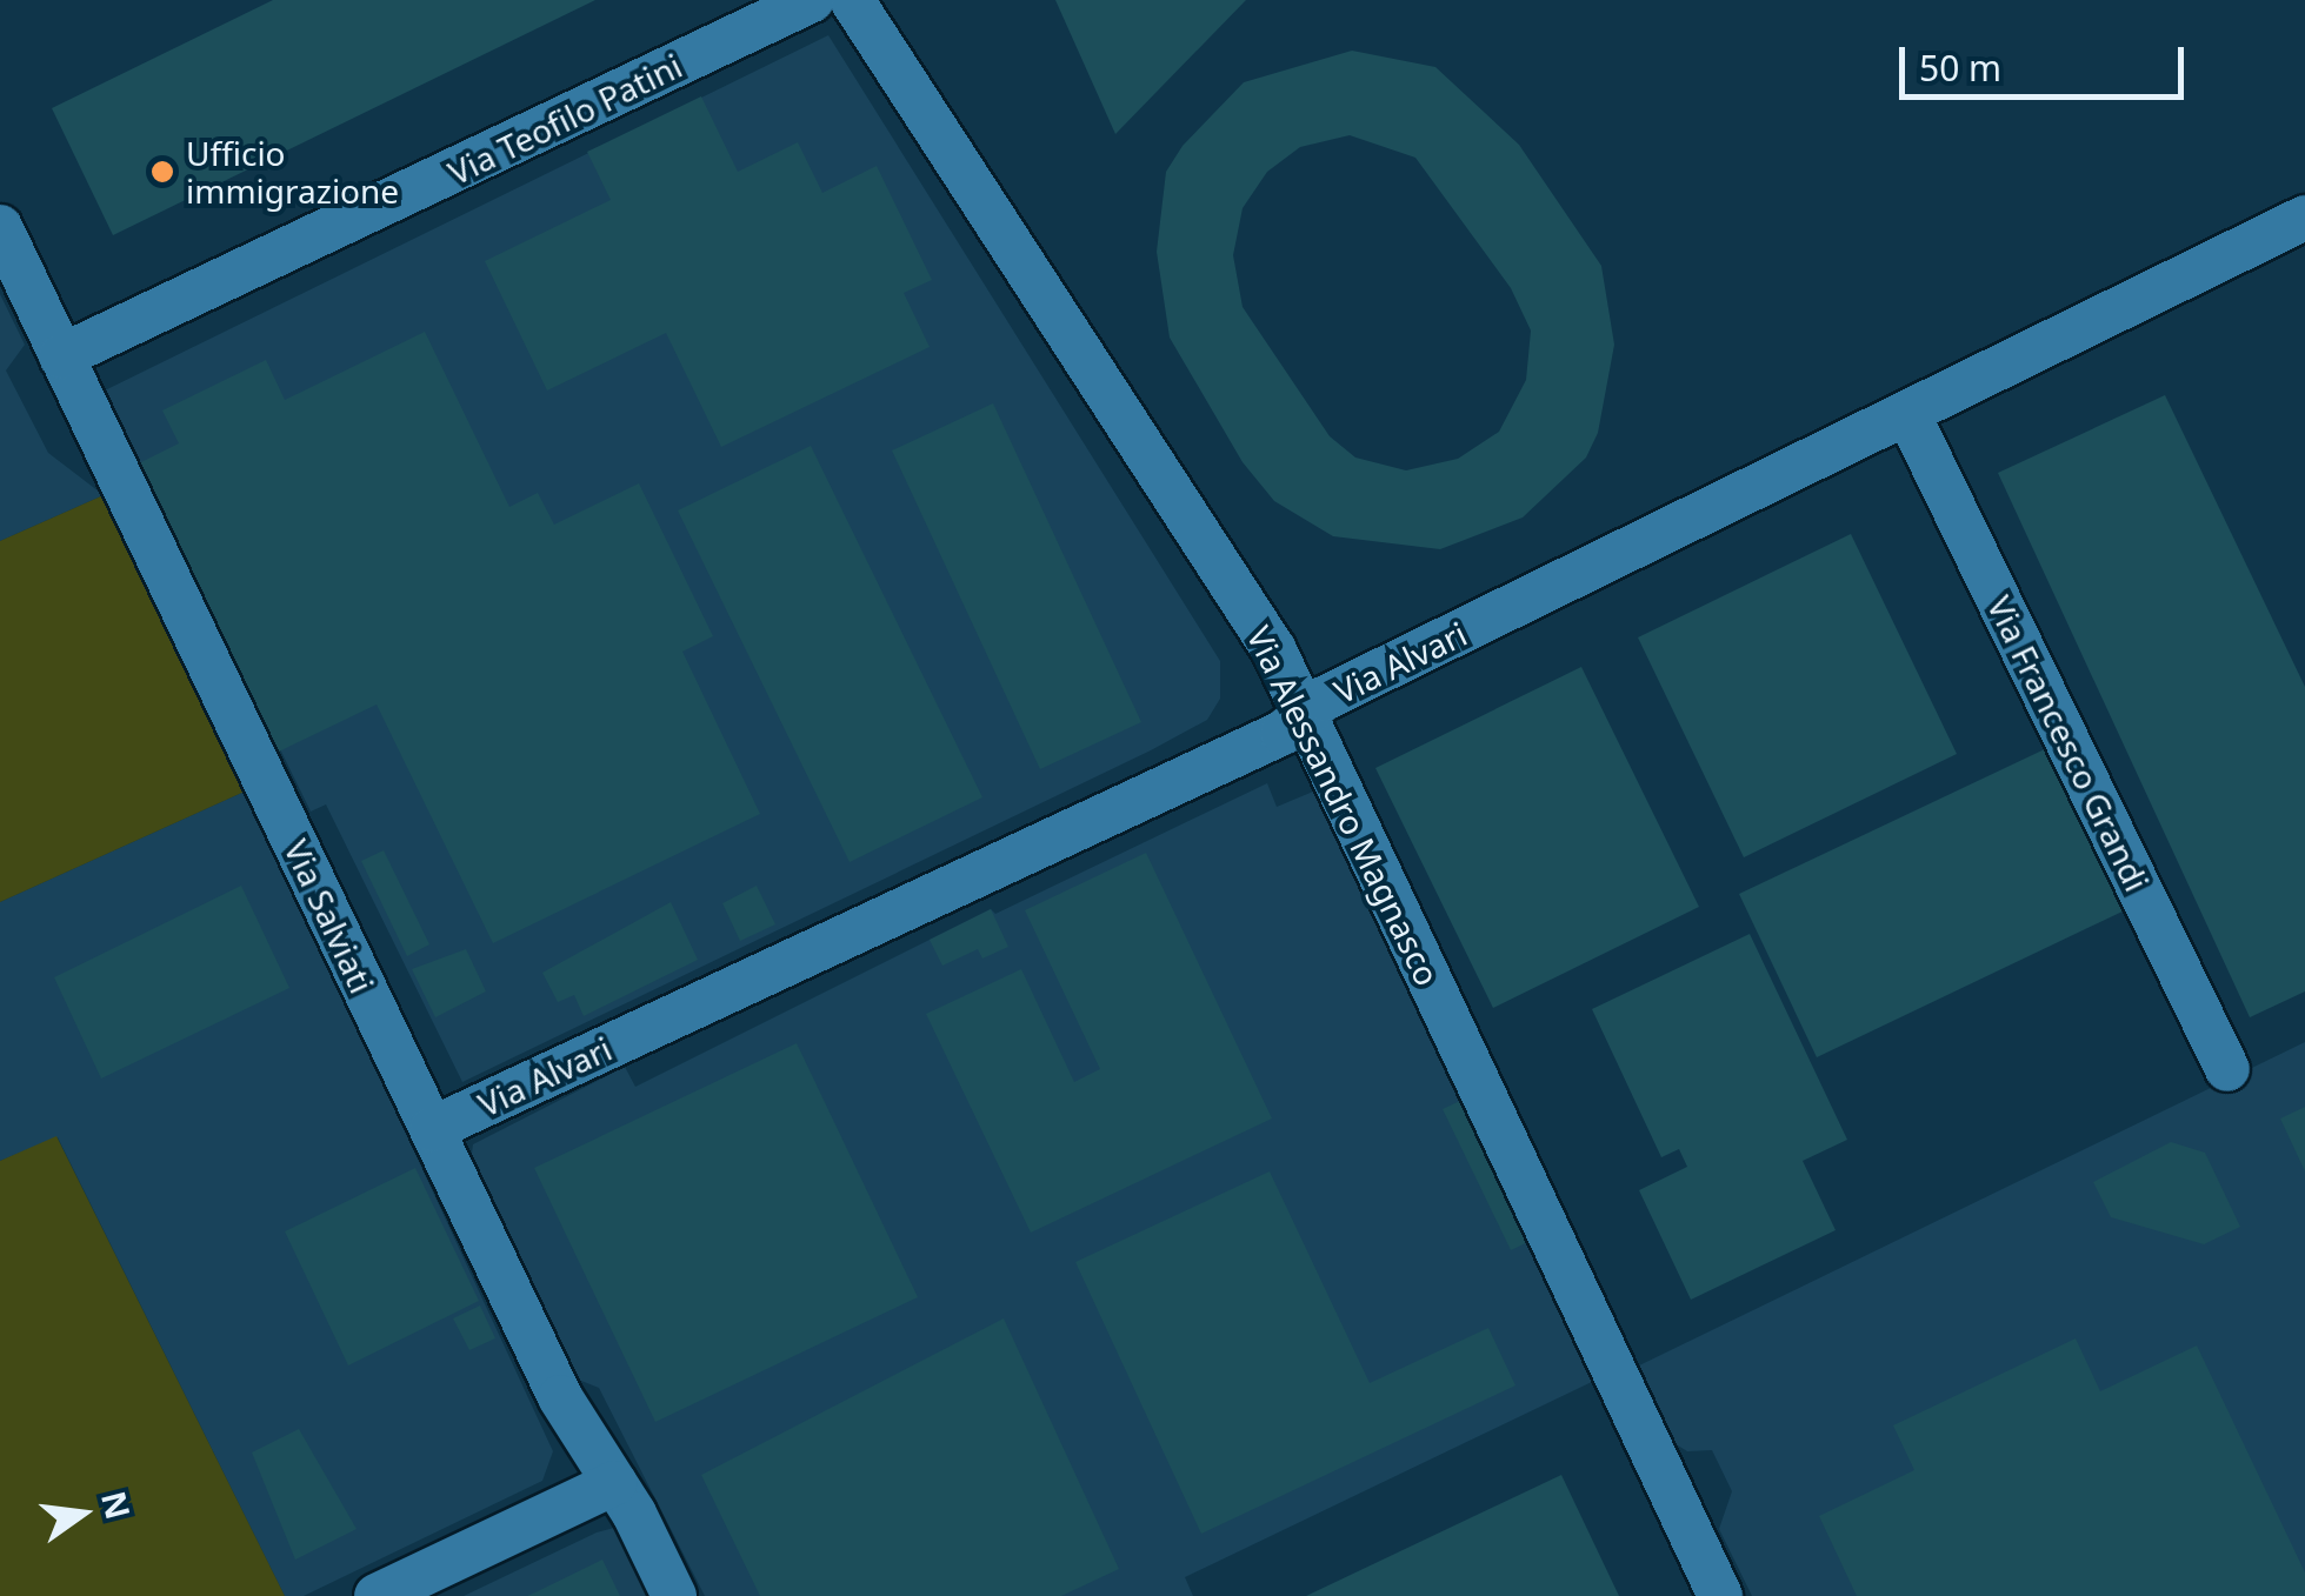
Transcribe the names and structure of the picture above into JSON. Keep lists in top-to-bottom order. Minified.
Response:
{"streets":{"street":["Via Teofilo Patini","Via Alvari","Via Francesco Grandi","Via Alessandro Magnasco","Via Salviati"]},"crossings":[["Via Teofilo Patini","Via Salviati"],["Via Alvari","Via Francesco Grandi"],["Via Alvari","Via Alessandro Magnasco"],["Via Alvari","Via Salviati"]],"places":["Ufficio immigrazione"],"scale_bar":"50 m","north":"right"}
